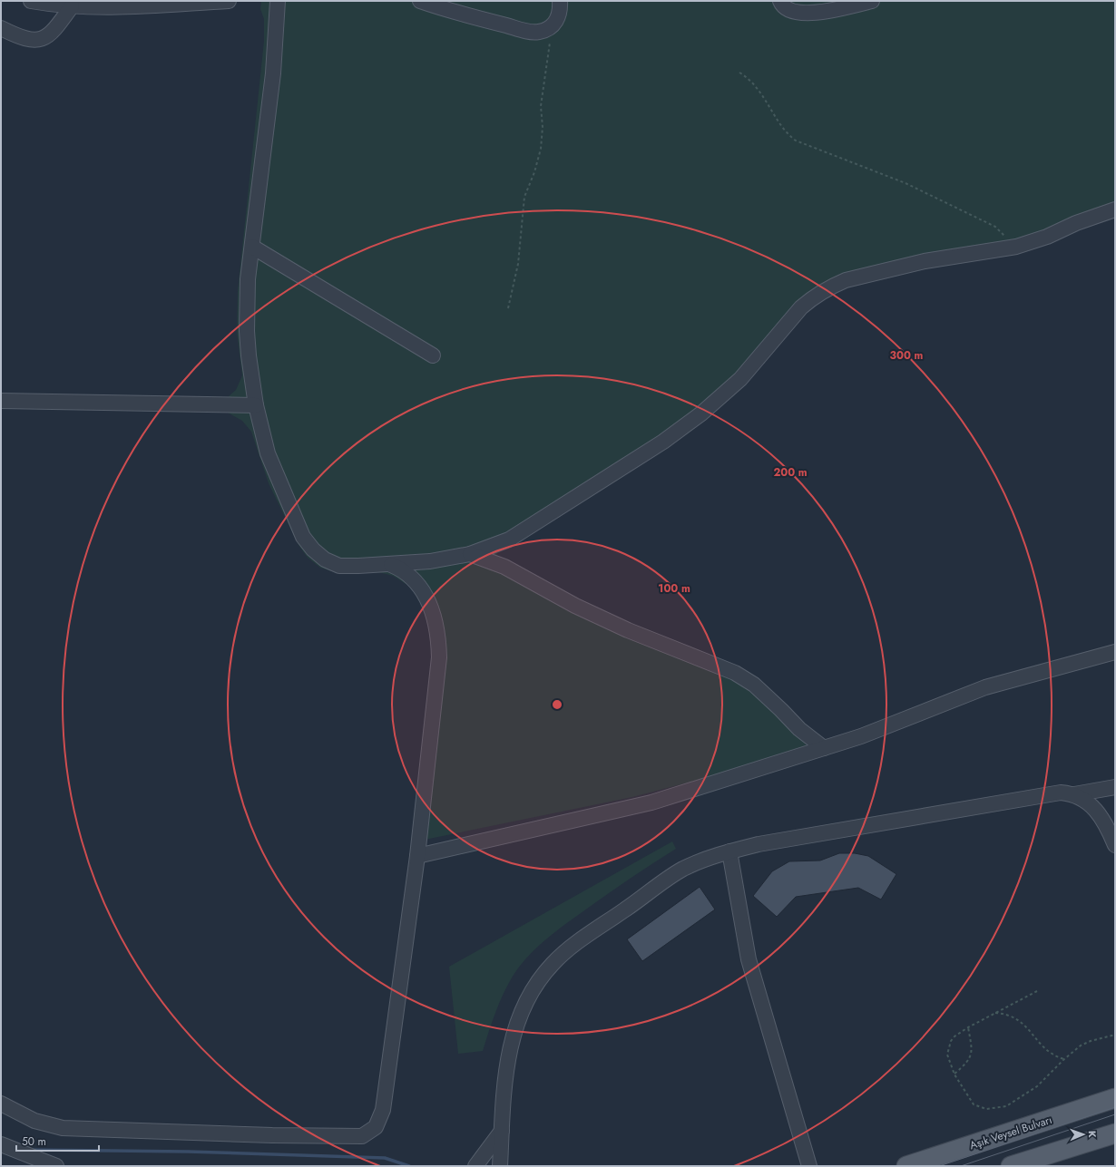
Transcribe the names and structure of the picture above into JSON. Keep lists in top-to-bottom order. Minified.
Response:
{"streets":{"main road":["Aşık Veysel Bulvarı"]},"scale_bar":"50 m","north":"right","rings":["300 m","200 m","100 m"]}
